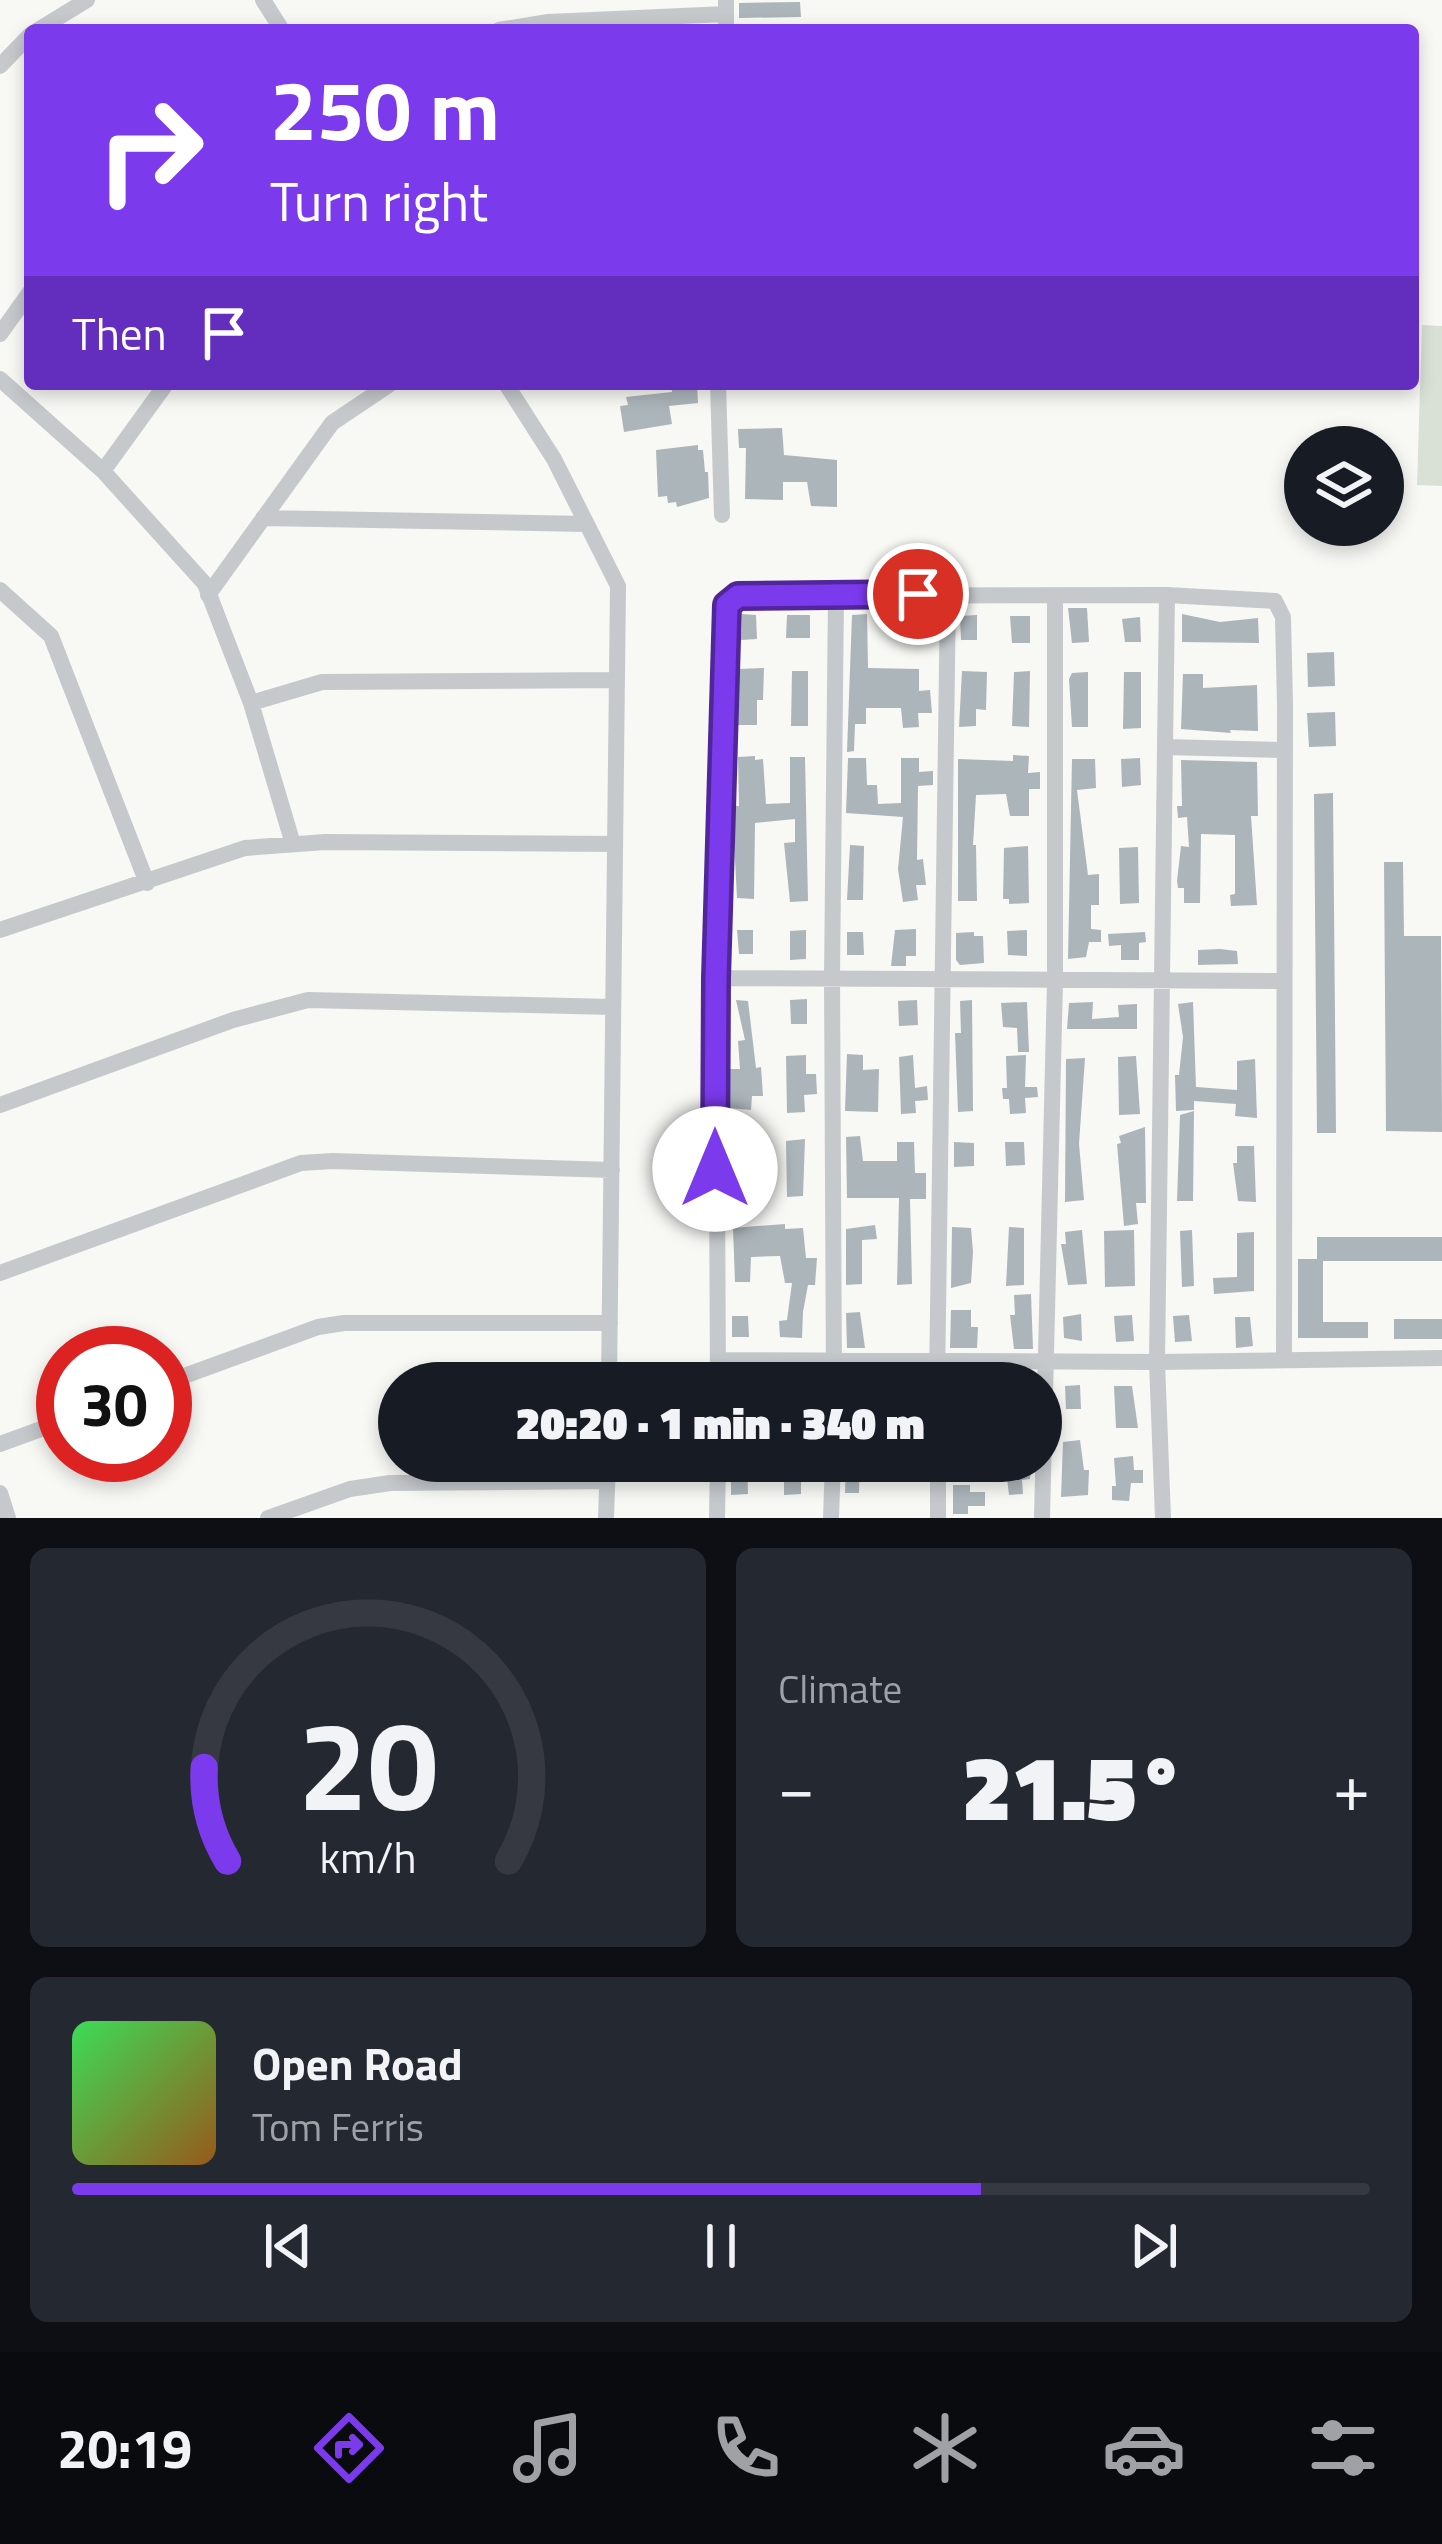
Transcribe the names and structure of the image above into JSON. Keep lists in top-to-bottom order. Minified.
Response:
{"page":{"turn":["250 m","Turn right"],"then":"Then","limit":"30","trip":"20:20 · 1 min · 340 m","tile":"Climate","heat":["−","21.5°","+"],"song":["Open Road","Tom Ferris"],"tabs":"20:19","gauge":["20","km/h"]}}
